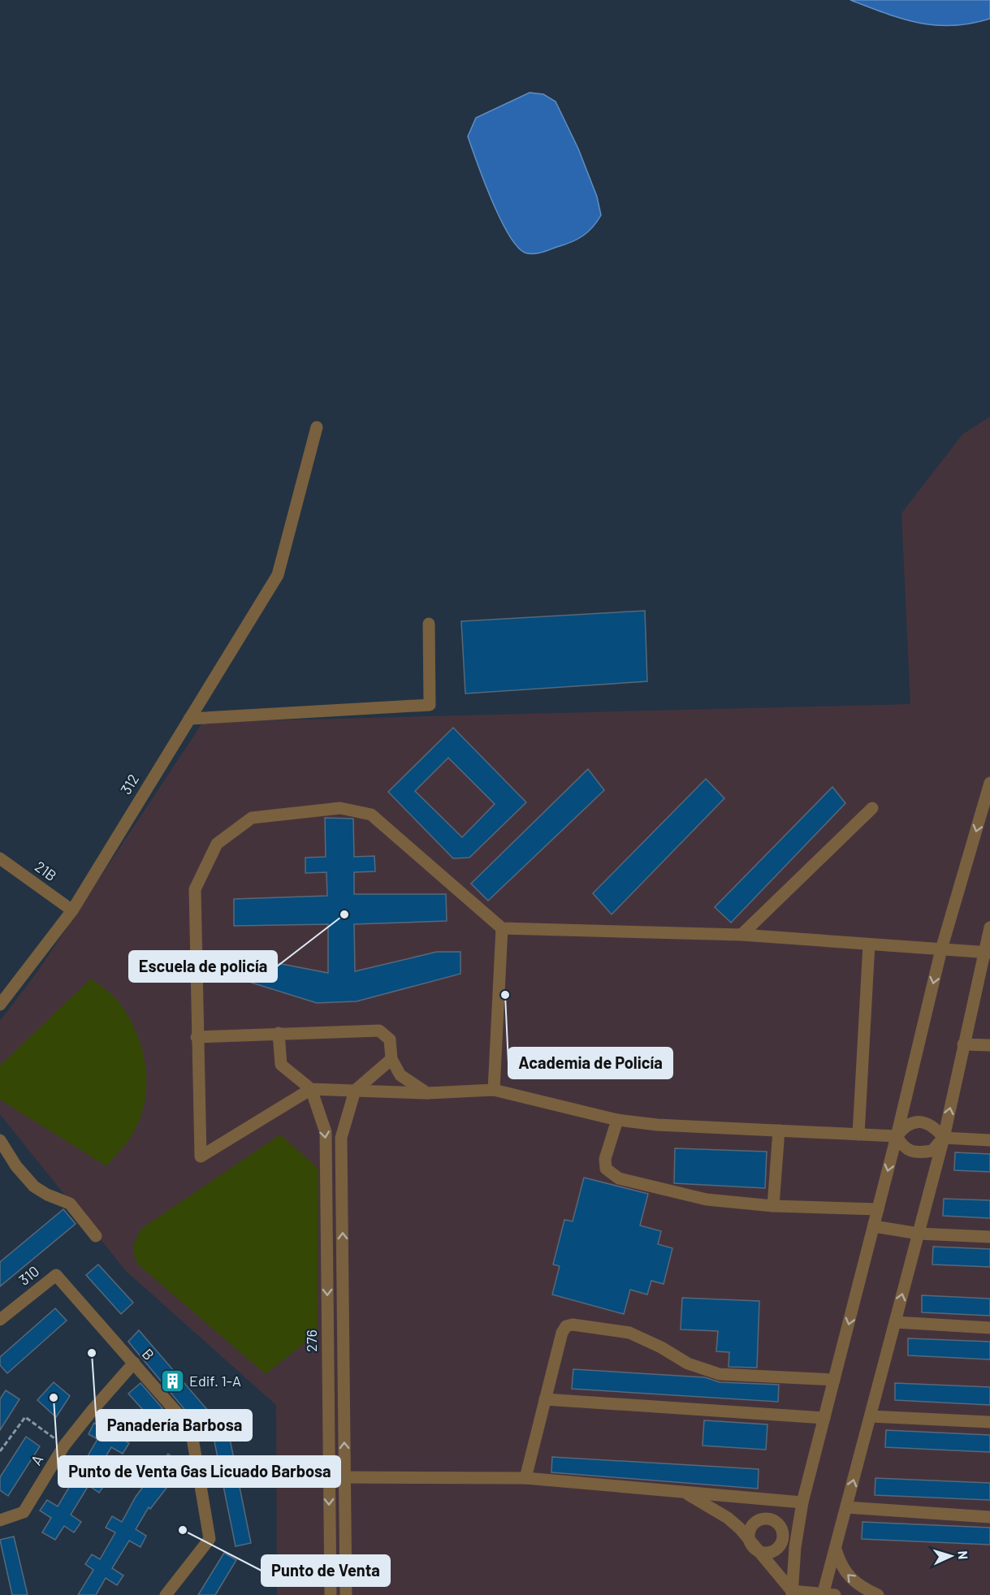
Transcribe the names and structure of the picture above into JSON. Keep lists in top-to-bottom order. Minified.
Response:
{"streets":{"street":["312","21B","310","276","B","A"]},"crossings":[["312","21B"],["310","B"],["B","A"]],"places":{"other":["Escuela de policía","Academia de Policía","Panadería Barbosa","Punto de Venta Gas Licuado Barbosa","Punto de Venta"],"building":["Edif. 1-A"]},"north":"right"}
